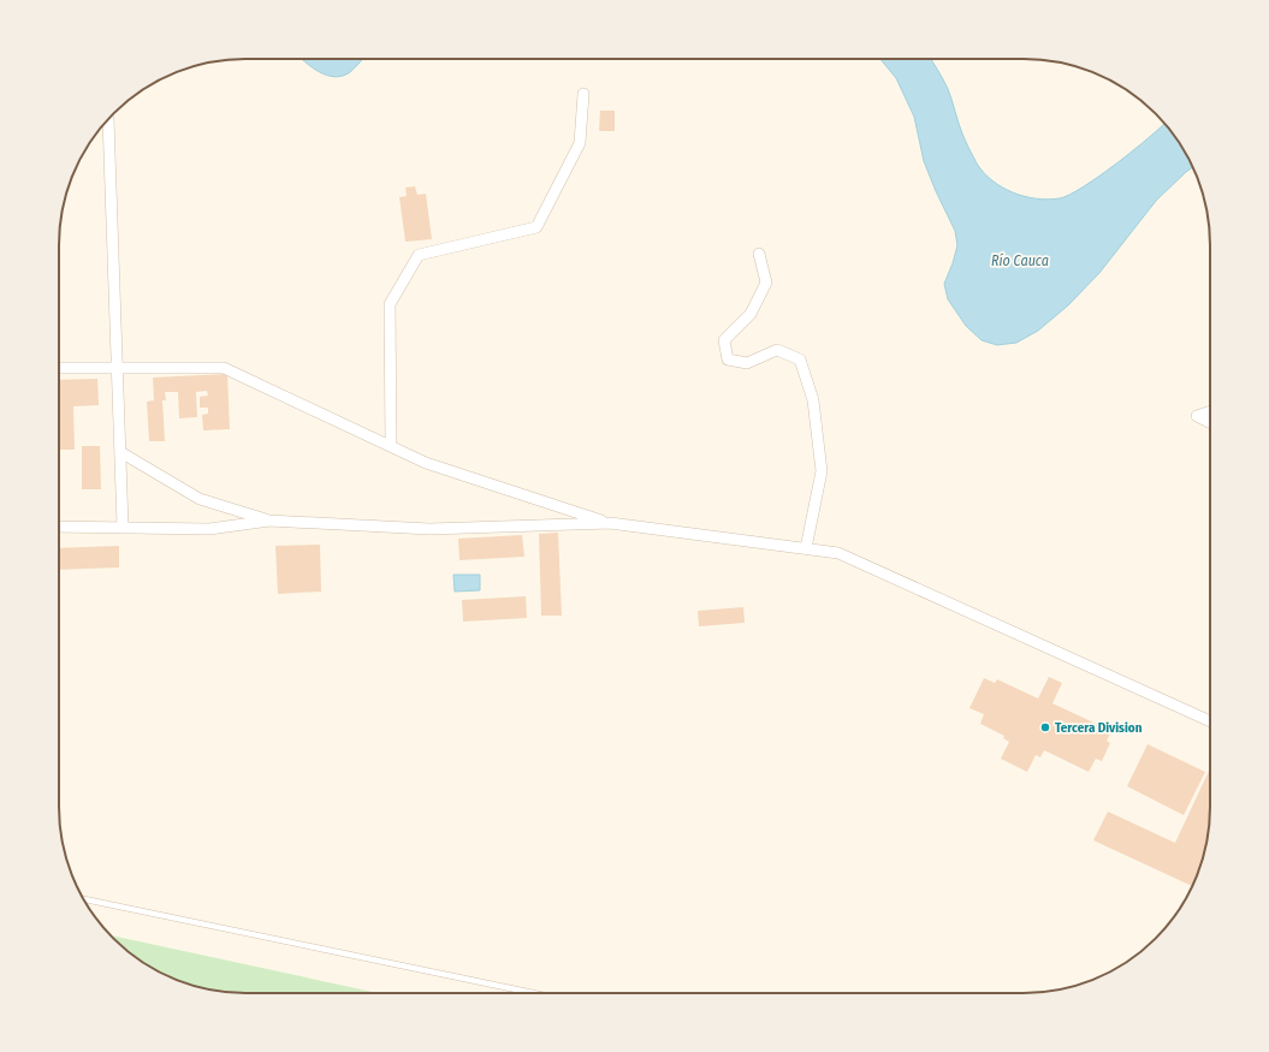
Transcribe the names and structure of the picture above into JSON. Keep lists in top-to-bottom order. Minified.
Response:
{"water":["Río Cauca"],"places":["Tercera Division"]}
